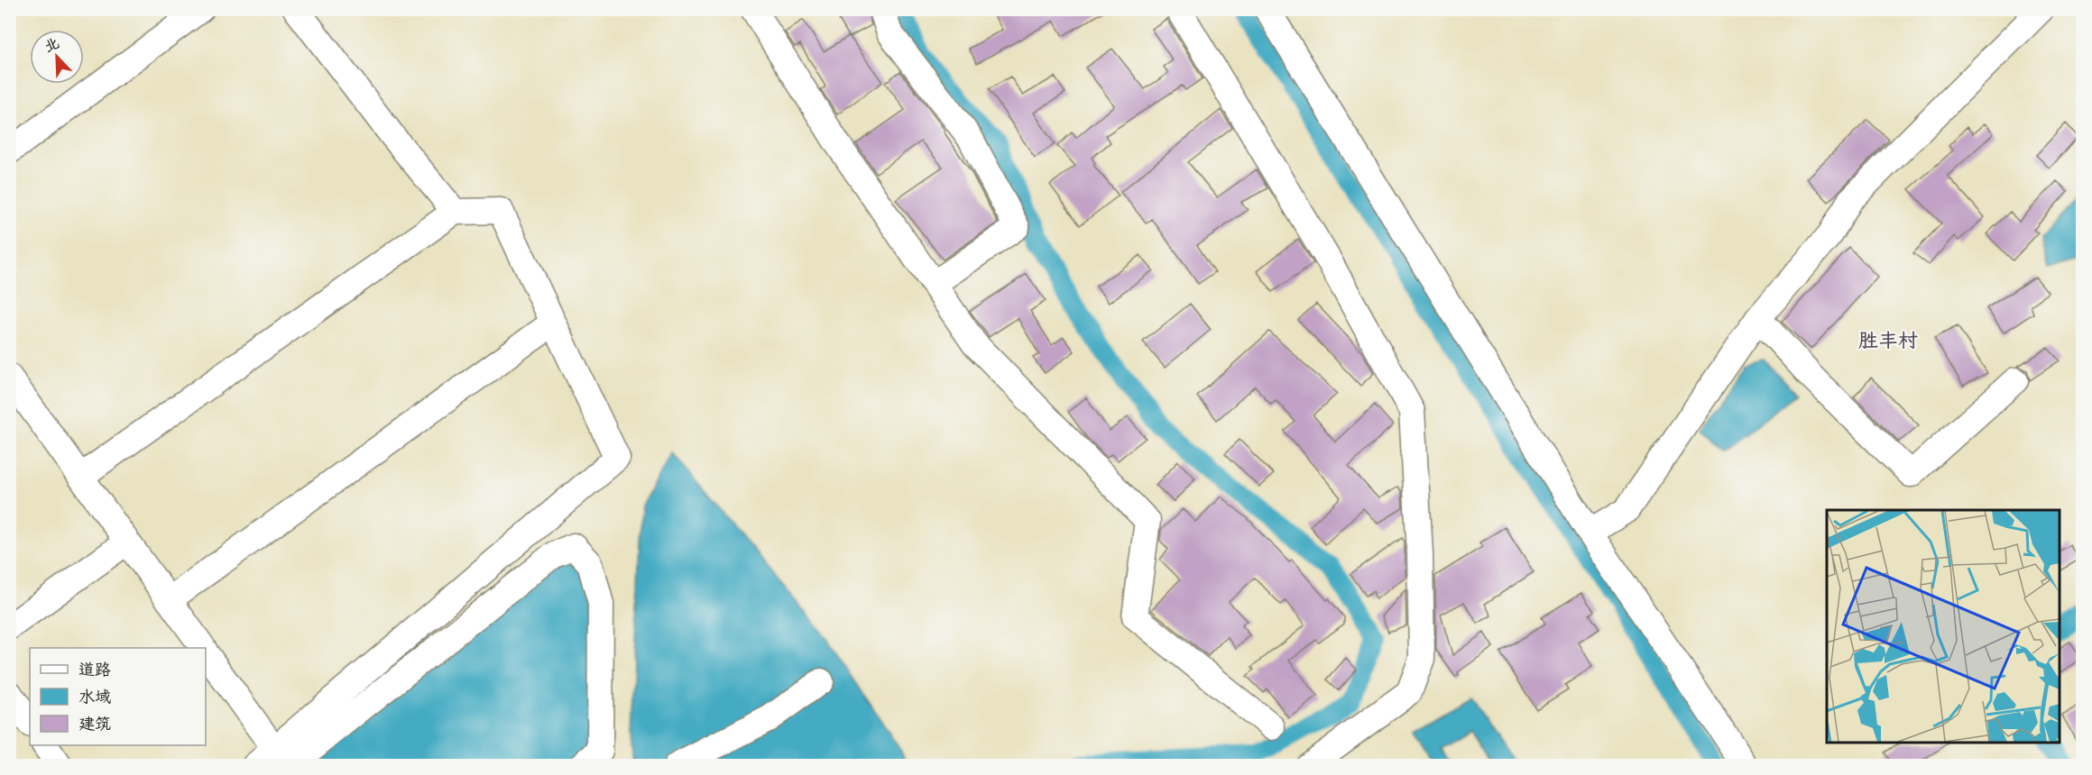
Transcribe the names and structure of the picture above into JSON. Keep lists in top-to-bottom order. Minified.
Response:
{"districts":["胜丰村"],"legend":["道路","水域","建筑"],"north":"top left"}
